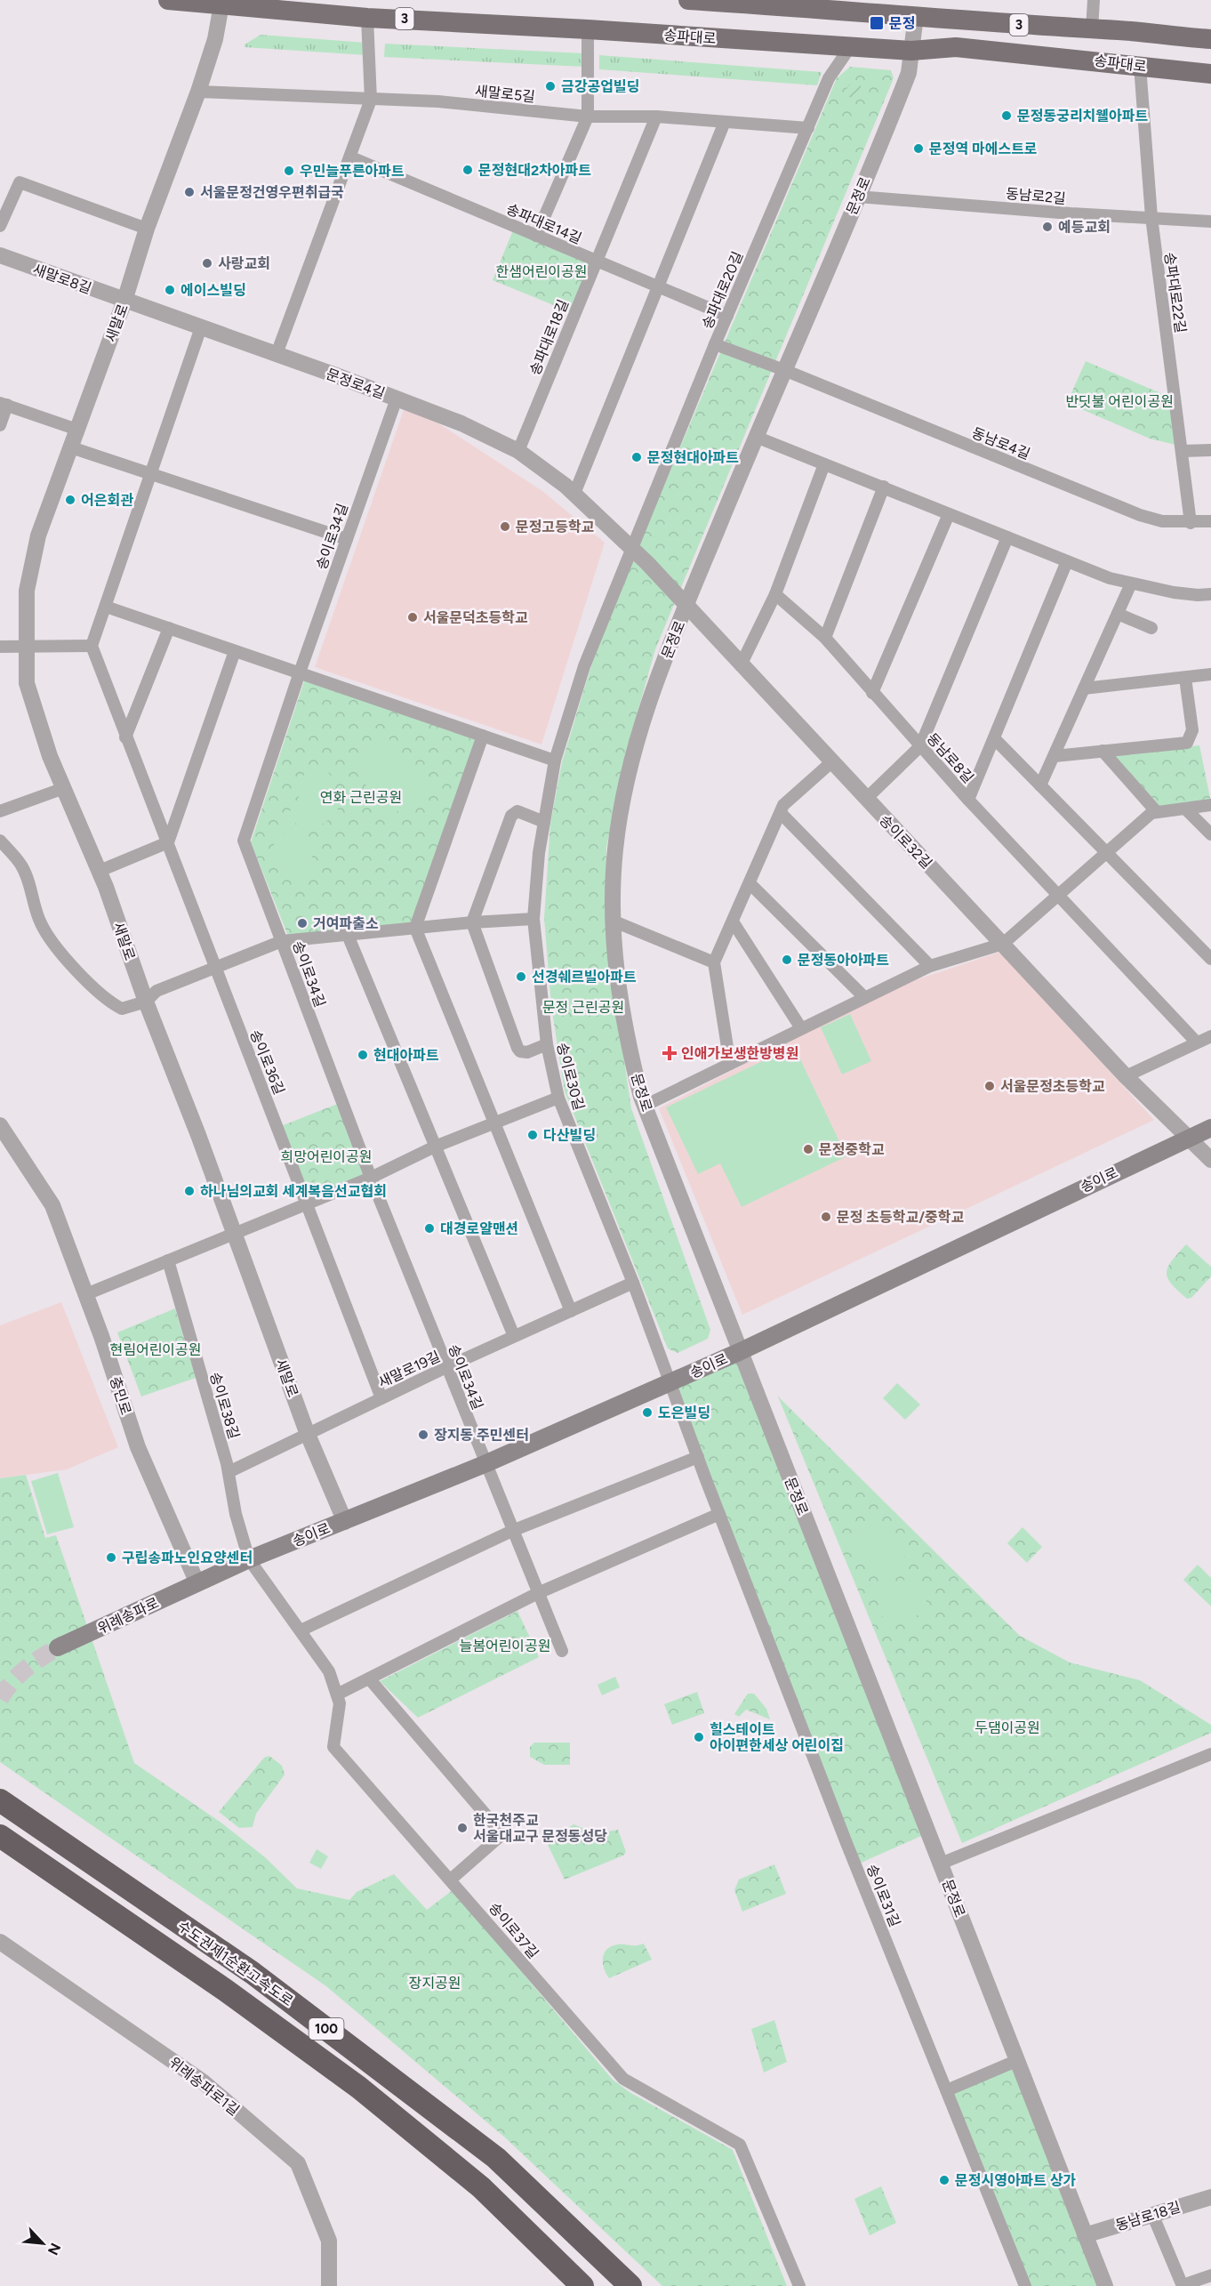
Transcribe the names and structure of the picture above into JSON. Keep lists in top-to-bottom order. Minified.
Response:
{"streets":{"highway":["수도권제1순환고속도로","100"],"main road":["3","송파대로","송이로","위례송파로"],"street":["새말로5길","문정로","동남로2길","송파대로14길","새말로8길","송파대로20길","송파대로22길","새말로","송파대로18길","문정로4길","동남로4길","송이로34길","동남로8길","송이로32길","송이로36길","송이로30길","새말로19길","충민로","송이로38길","송이로31길","송이로37길","위례송파로1길","동남로18길"]},"crossings":[["3","문정로"],["송파대로","문정로"],["송파대로","송파대로20길"],["송파대로","송파대로22길"],["송파대로","새말로"],["새말로5길","송파대로20길"],["새말로5길","새말로"],["새말로5길","송파대로18길"],["문정로","동남로2길"],["문정로","문정로4길"],["문정로","동남로4길"],["문정로","송이로32길"],["문정로","송이로"],["문정로","동남로18길"],["동남로2길","송파대로22길"],["송파대로14길","송파대로20길"],["송파대로14길","송파대로18길"],["새말로8길","새말로"],["새말로8길","문정로4길"],["송파대로20길","문정로4길"],["송파대로20길","송이로30길"],["송파대로22길","동남로4길"],["새말로","문정로4길"],["새말로","송이로"],["새말로","새말로19길"],["송파대로18길","문정로4길"],["문정로4길","송이로34길"],["문정로4길","송이로32길"],["문정로4길","송이로30길"],["송이로34길","송이로"],["송이로34길","새말로19길"],["송이로32길","송이로"],["송이로36길","새말로19길"],["송이로30길","송이로"],["송이로30길","새말로19길"],["송이로30길","송이로31길"],["송이로","충민로"],["송이로","송이로38길"],["송이로","위례송파로"],["송이로","송이로31길"],["송이로","송이로37길"],["새말로19길","송이로38길"],["충민로","위례송파로"],["송이로38길","송이로37길"]],"parks":["한샘어린이공원","반딧불 어린이공원","연화 근린공원","문정 근린공원","희망어린이공원","현림어린이공원","늘봄어린이공원","두댐이공원","장지공원"],"places":{"transit":["문정"],"other":["금강공업빌딩","문정동궁리치웰아파트","문정역 마에스트로","문정현대2차아파트","우민늘푸른아파트","서울문정건영우편취급국","예등교회","사랑교회","에이스빌딩","문정현대아파트","어은회관","문정고등학교","서울문덕초등학교","거여파출소","문정동아아파트","선경쉐르빌아파트","현대아파트","서울문정초등학교","다산빌딩","문정중학교","하나님의교회 세계복음선교협회","문정 초등학교/중학교","대경로얄맨션","도은빌딩","장지동 주민센터","구립송파노인요양센터","힐스테이트 아이편한세상 어린이집","한국천주교 서울대교구 문정동성당","문정시영아파트 상가"],"health":["인애가보생한방병원"]},"north":"bottom right"}
